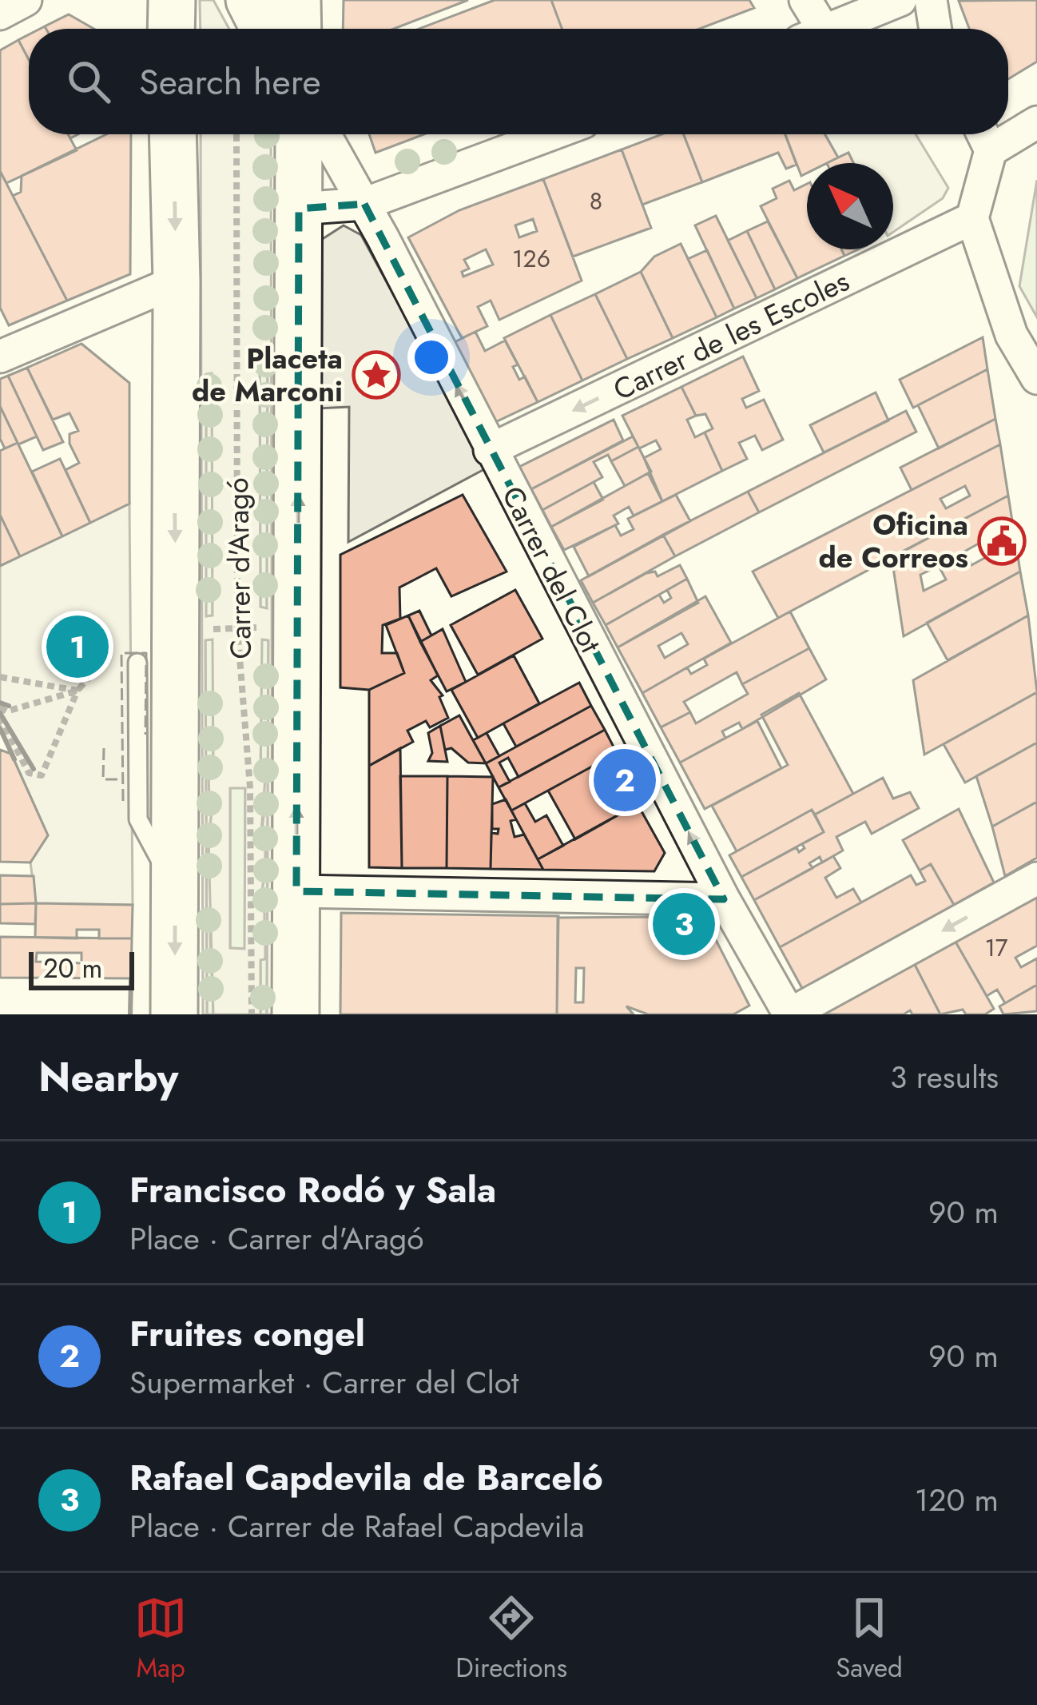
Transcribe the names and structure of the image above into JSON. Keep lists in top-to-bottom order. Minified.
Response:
{"streets":{"street":["Carrer de les Escoles","Carrer d'Aragó","Carrer del Clot"]},"crossings":[["Carrer de les Escoles","Carrer del Clot"]],"one_way":["Carrer del Clot"],"places":{"place":["Placeta de Marconi"],"public building":["Oficina de Correos"]},"house_numbers":["8","126","17"],"scale_bar":"20 m","north":"top left","page":{"search":"Search here","pins":["1","2","3"],"scale":"20 m","heading":["Nearby","3 results"],"list":[{"mark":"1","name":"Francisco Rodó y Sala","note":"Place · Carrer d'Aragó","value":"90 m"},{"mark":"2","name":"Fruites congel","note":"Supermarket · Carrer del Clot","value":"90 m"},{"mark":"3","name":"Rafael Capdevila de Barceló","note":"Place · Carrer de Rafael Capdevila","value":"120 m"}],"nav":["Map","Directions","Saved"]}}
